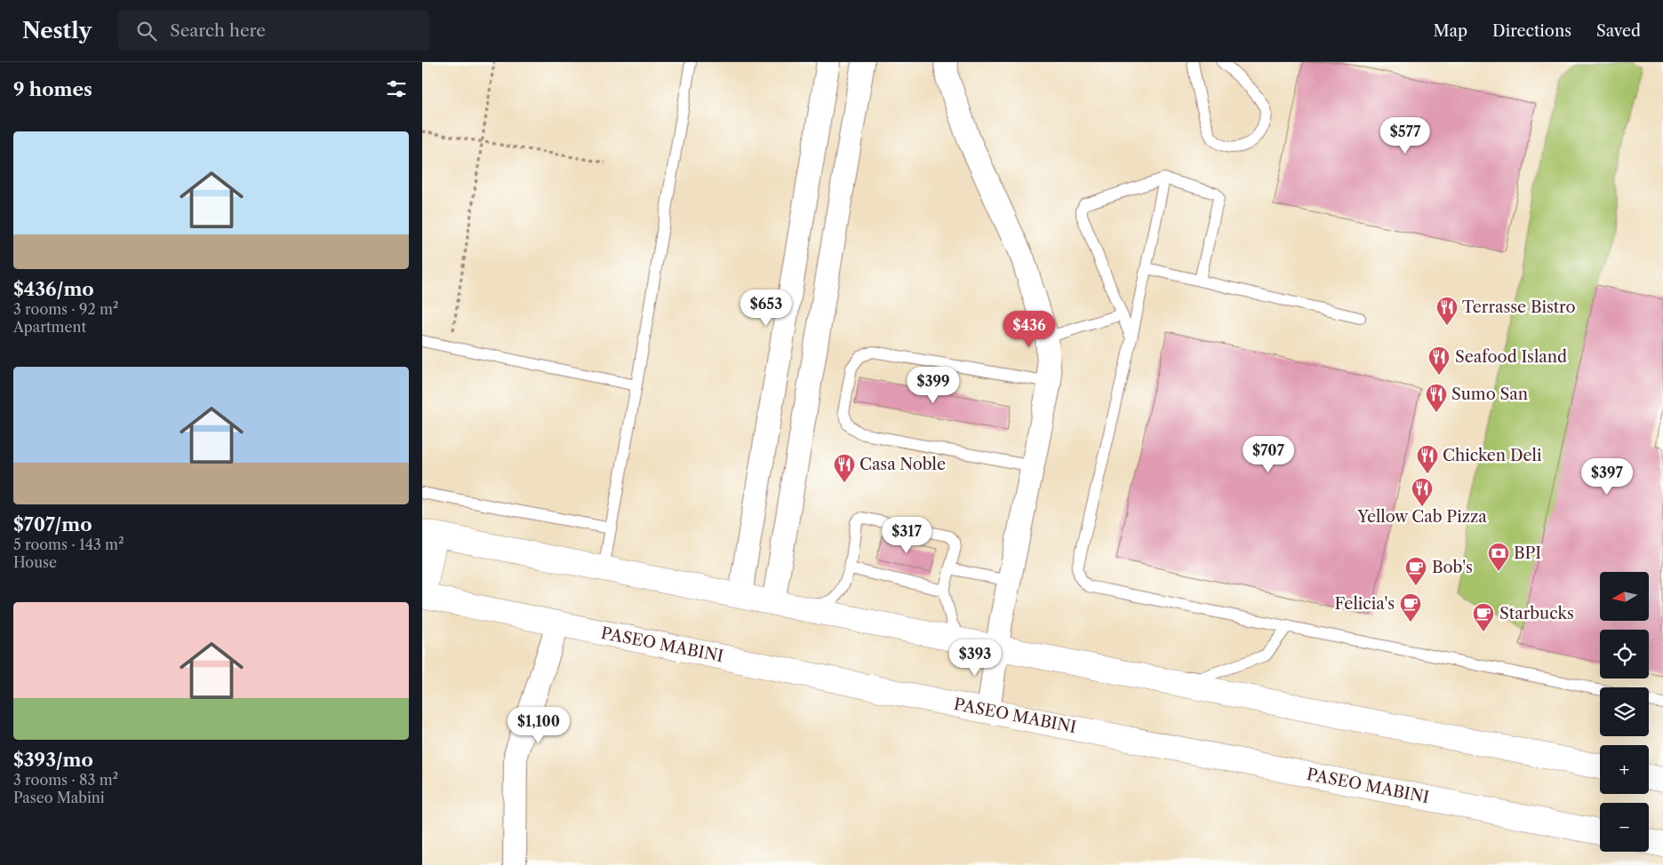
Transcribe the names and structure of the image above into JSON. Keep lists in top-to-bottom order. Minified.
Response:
{"streets":{"main road":["PASEO MABINI"]},"places":{"restaurant":["Terrasse Bistro","Seafood Island","Sumo San","Chicken Deli","Casa Noble","Yellow Cab Pizza"],"bank":["BPI"],"cafe":["Bob's","Felicia's","Starbucks"]},"north":"left","page":{"header":"Nestly","search":"Search here","nav":["Map","Directions","Saved"],"heading":"9 homes","list":[{"name":"$436/mo","note":"3 rooms · 92 m² · Apartment"},{"name":"$707/mo","note":"5 rooms · 143 m² · House"},{"name":"$393/mo","note":"3 rooms · 83 m² · Paseo Mabini"}],"price":["$577","$653","$436","$399","$707","$397","$317","$393","$1,100"],"map_buttons":["+","−"]}}
